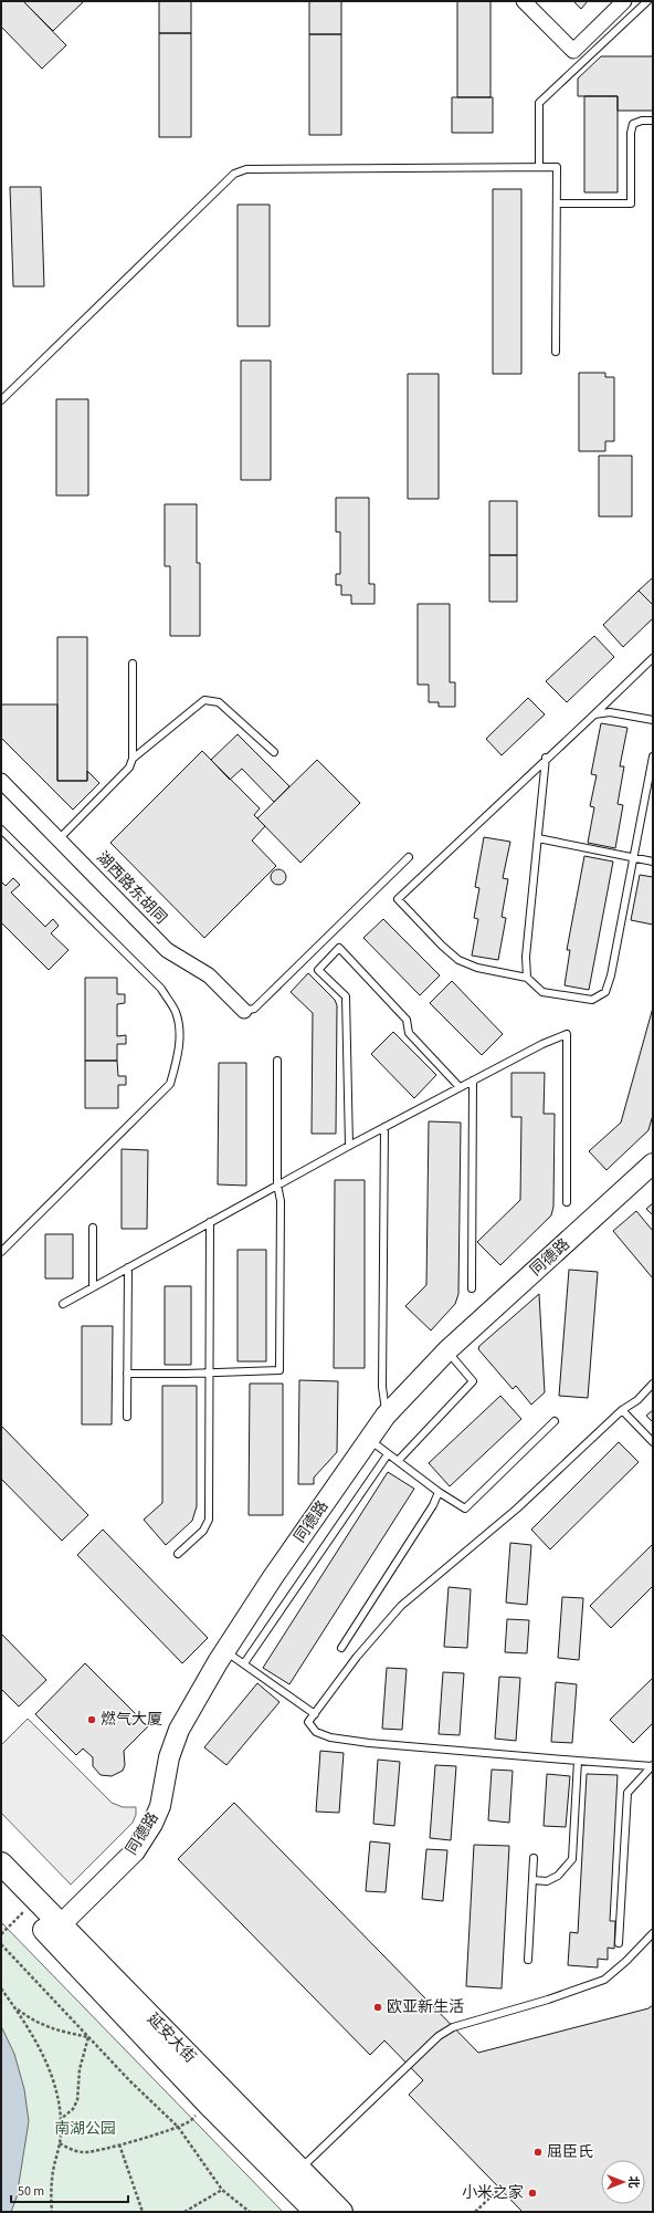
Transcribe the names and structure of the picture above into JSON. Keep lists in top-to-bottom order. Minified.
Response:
{"streets":{"main road":["延安大街"],"street":["湖西路东胡同","同德路"]},"crossings":[["同德路","延安大街"]],"parks":["南湖公园"],"places":["燃气大厦","欧亚新生活","屈臣氏","小米之家"],"scale_bar":"50 m","north":"right"}
